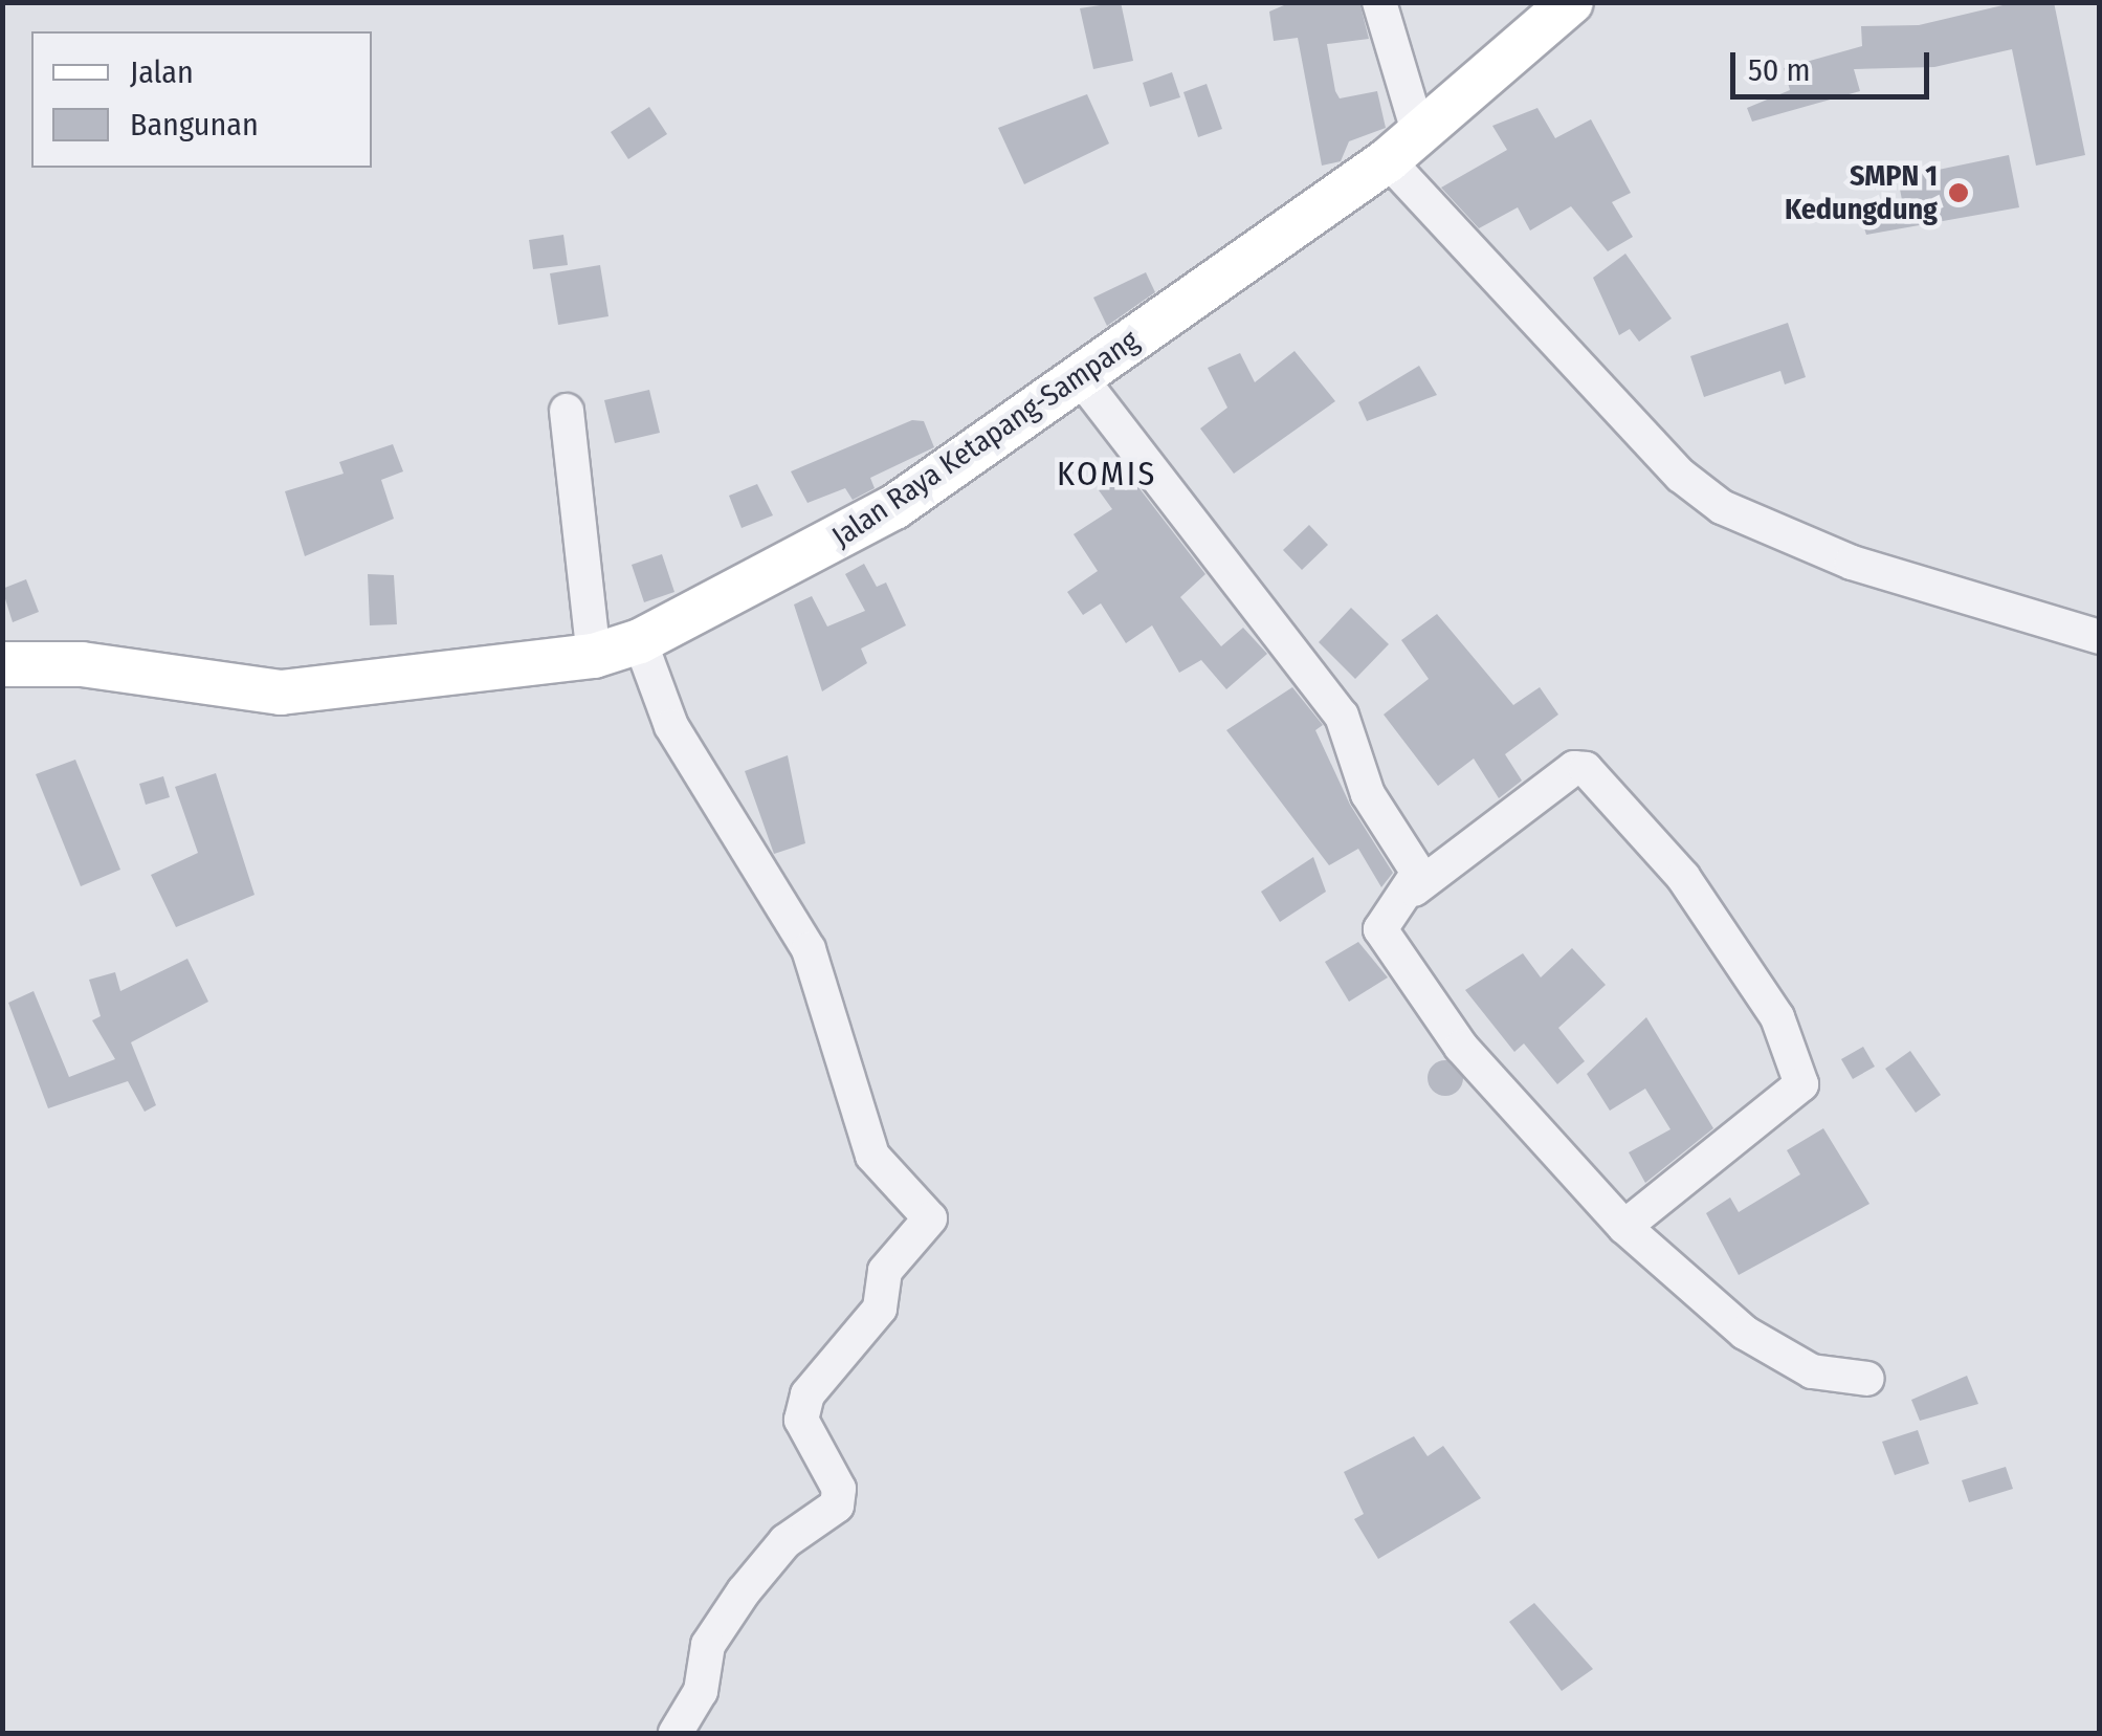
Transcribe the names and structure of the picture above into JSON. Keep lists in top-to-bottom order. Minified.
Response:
{"streets":{"main road":["Jalan Raya Ketapang-Sampang"]},"districts":["KOMIS"],"places":["SMPN 1 Kedungdung"],"legend":["Jalan","Bangunan"],"scale_bar":"50 m"}
